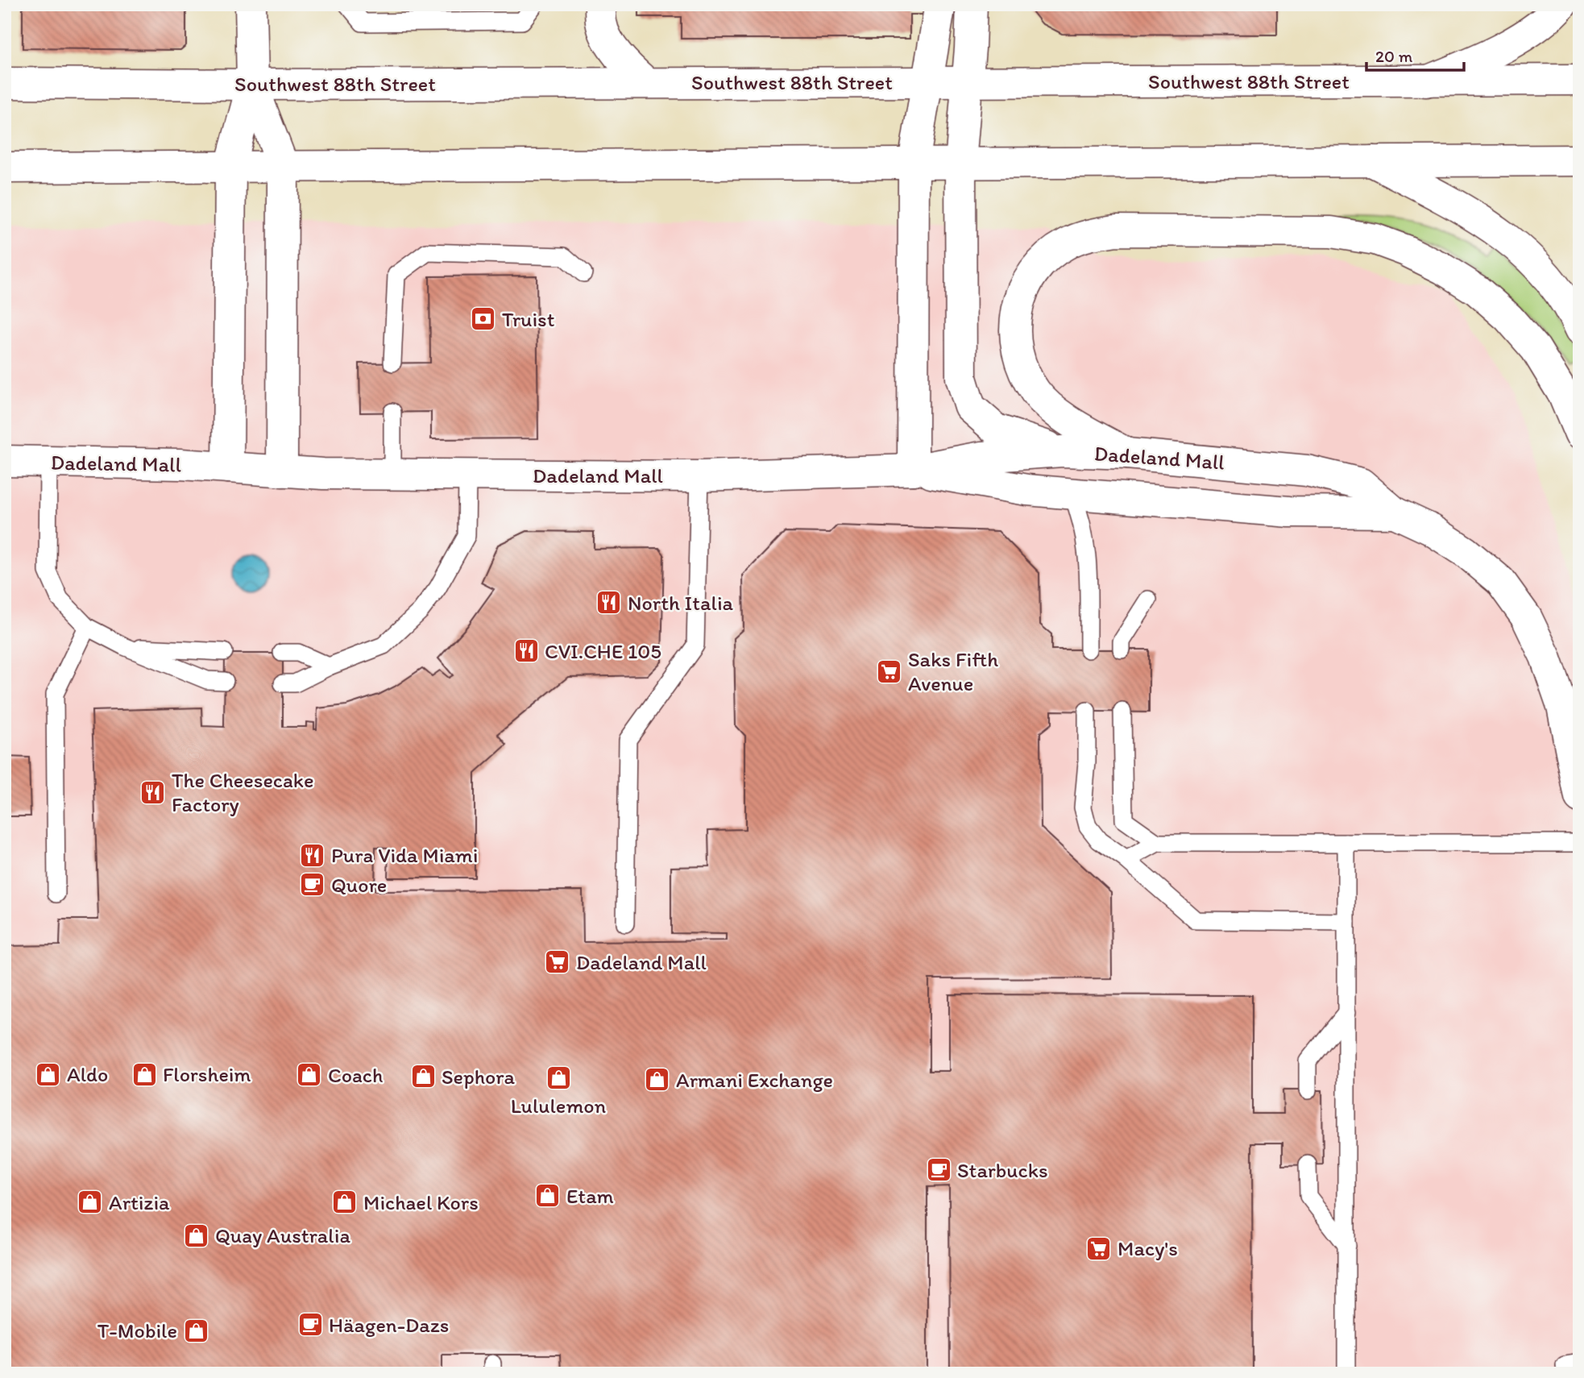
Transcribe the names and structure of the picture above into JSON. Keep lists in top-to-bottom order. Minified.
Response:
{"streets":{"main road":["Southwest 88th Street","Dadeland Mall"]},"places":{"bank":["Truist"],"restaurant":["North Italia","CVI.CHE 105","The Cheesecake Factory","Pura Vida Miami"],"supermarket":["Saks Fifth Avenue","Dadeland Mall","Macy's"],"cafe":["Quore","Starbucks","Häagen-Dazs"],"shop":["Aldo","Florsheim","Coach","Sephora","Lululemon","Armani Exchange","Etam","Artizia","Michael Kors","Quay Australia","T-Mobile"]},"scale_bar":"20 m"}
